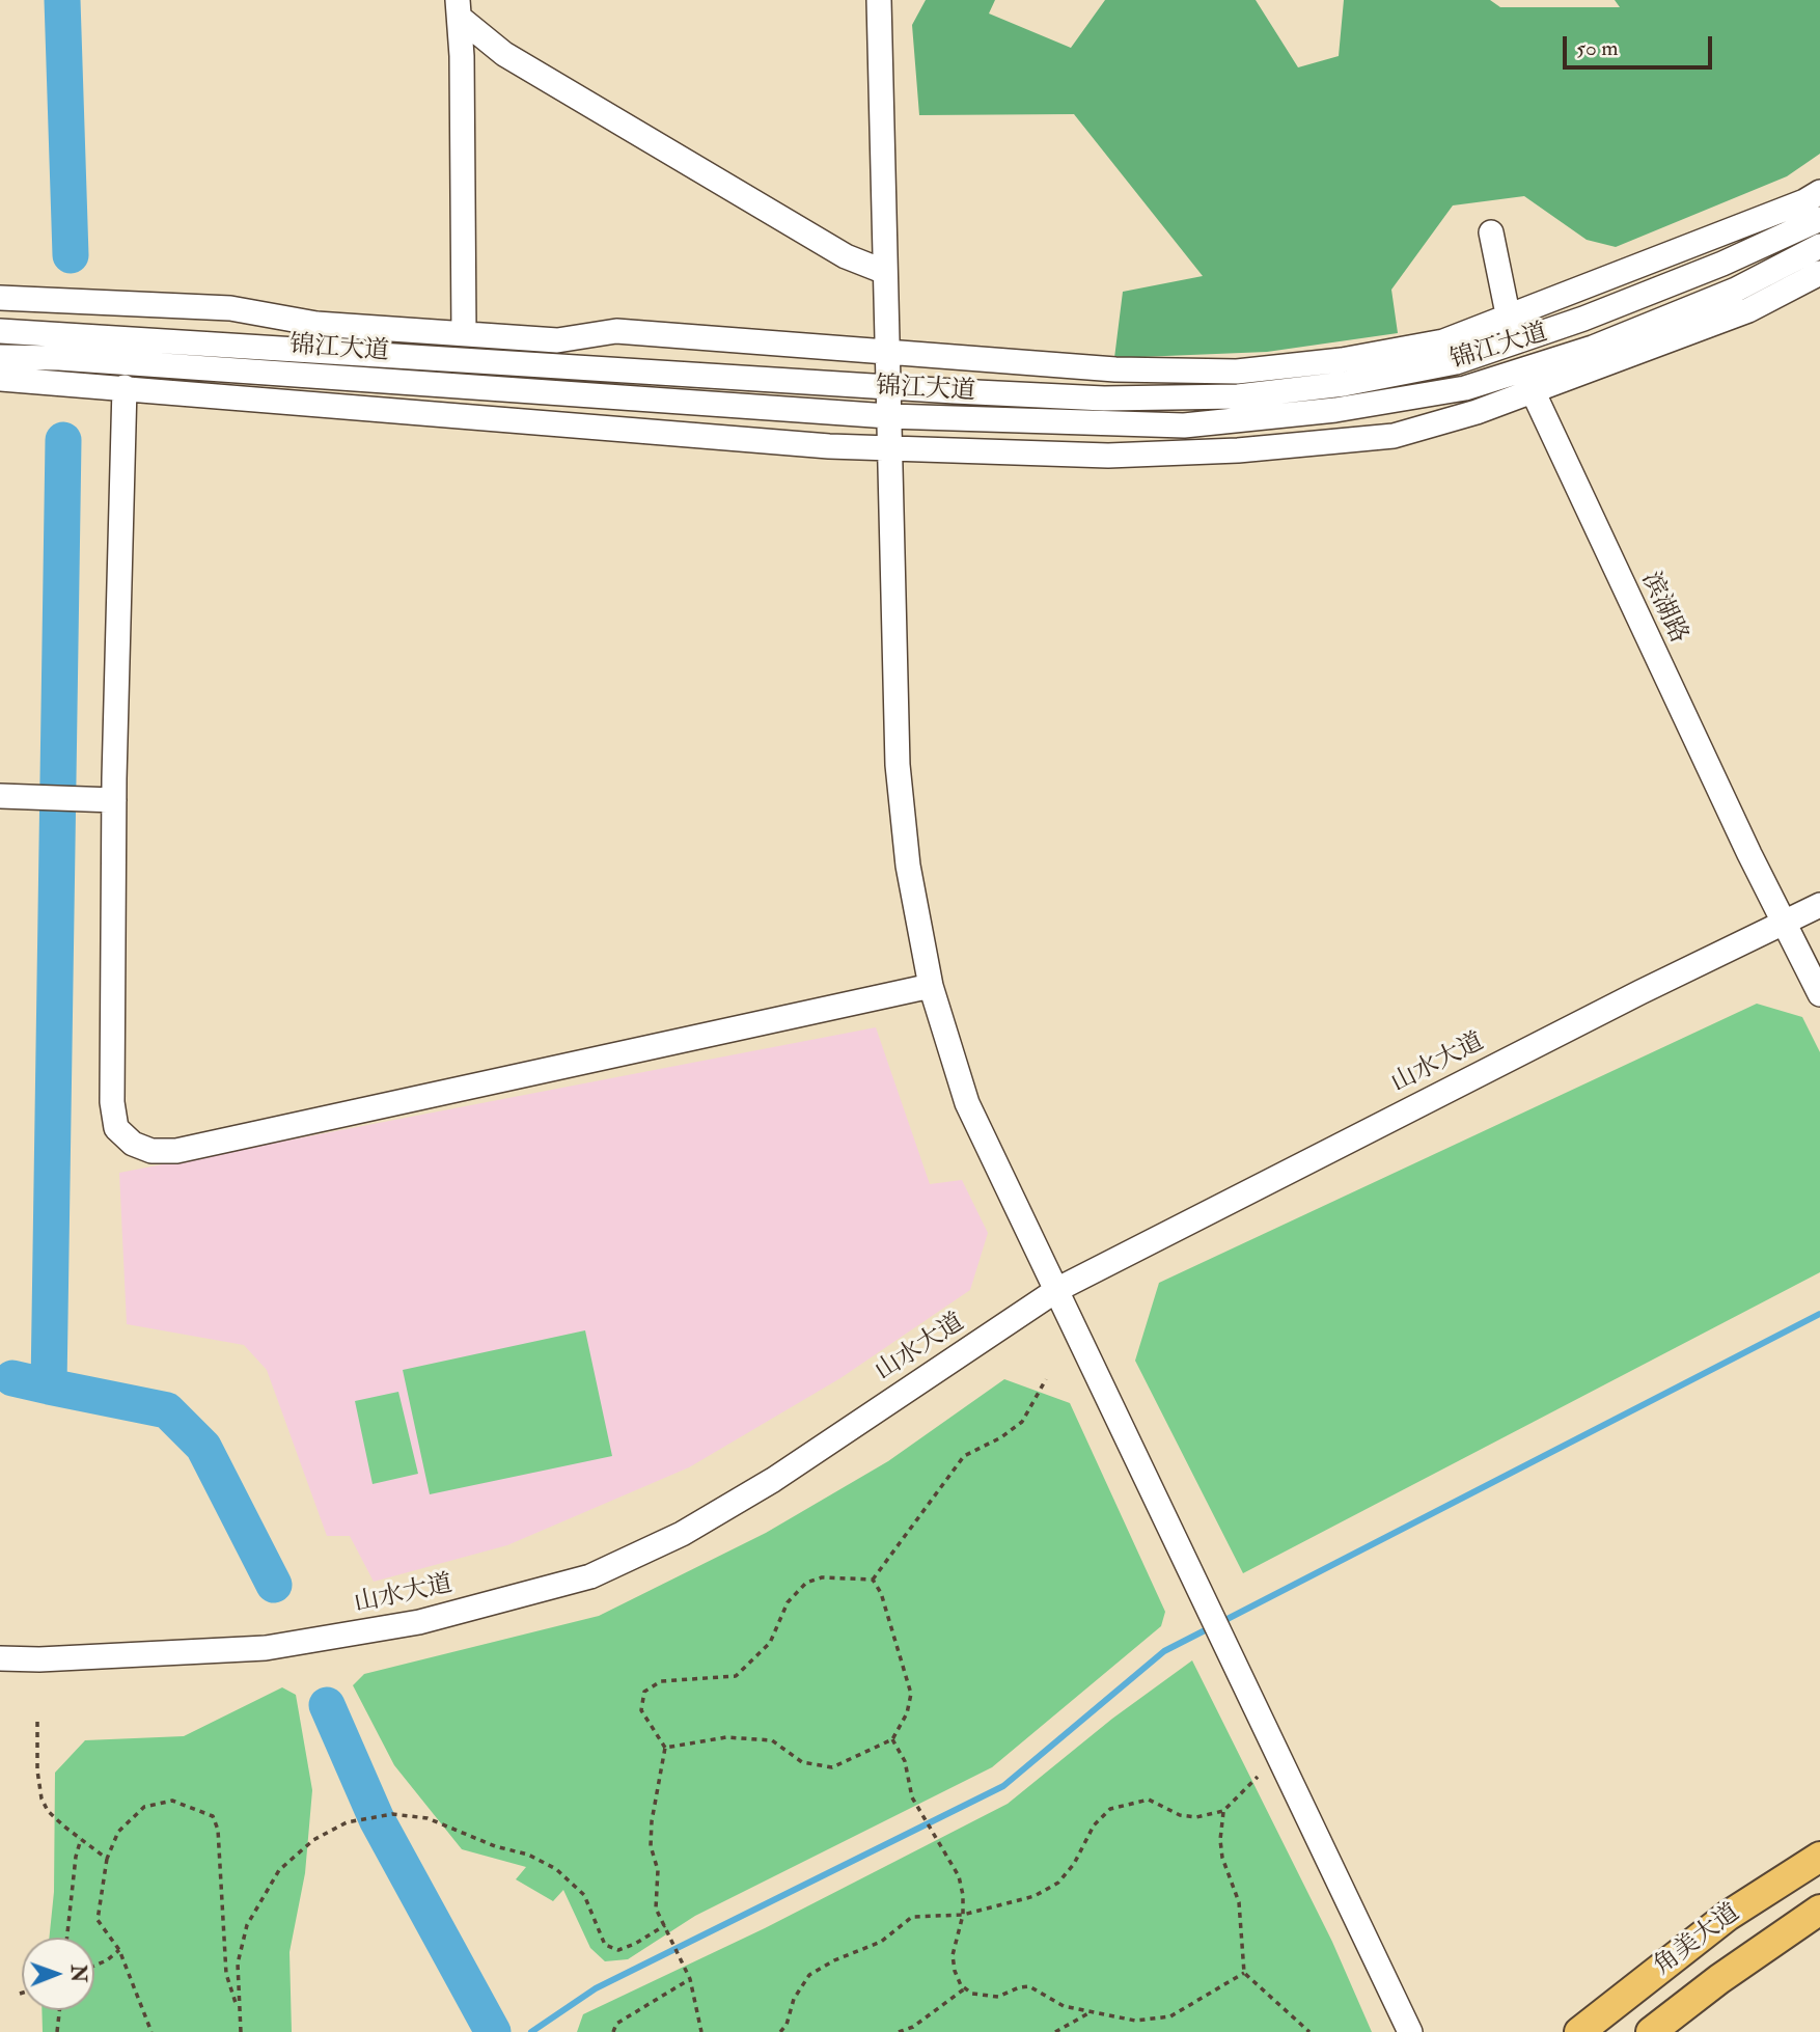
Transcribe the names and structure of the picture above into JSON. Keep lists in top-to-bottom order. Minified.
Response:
{"streets":{"main road":["角美大道"],"street":["锦江大道","滨湖路","山水大道"]},"crossings":[["锦江大道","滨湖路"],["滨湖路","山水大道"]],"scale_bar":"50 m","north":"right"}
